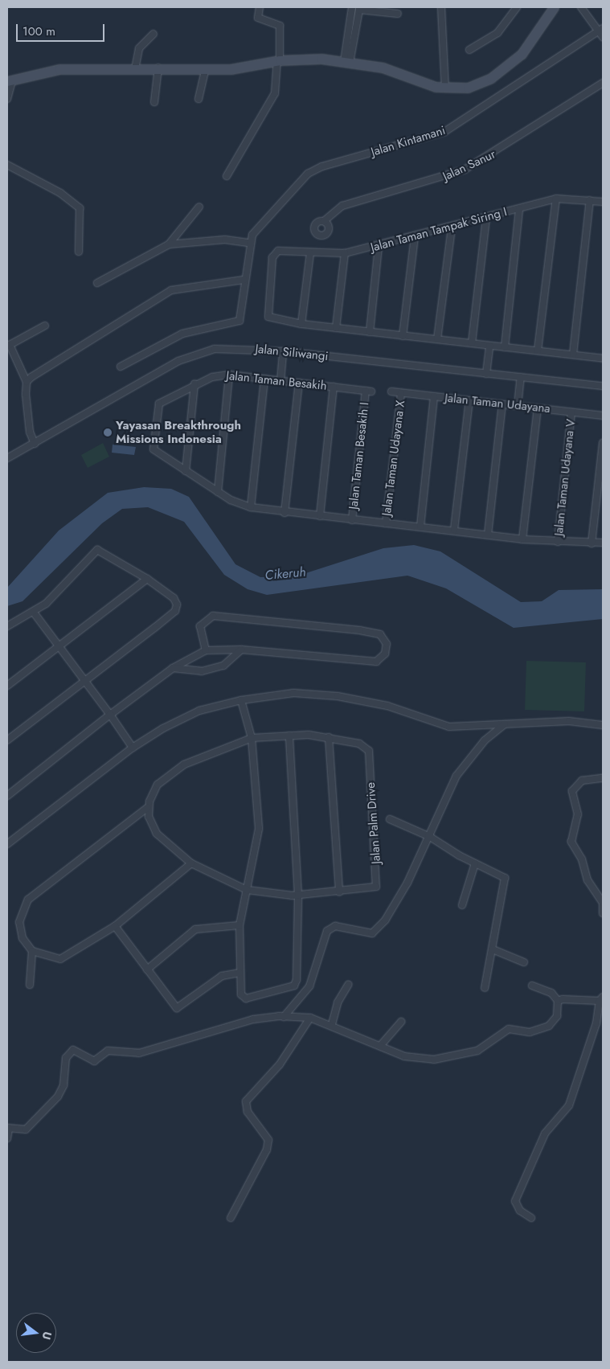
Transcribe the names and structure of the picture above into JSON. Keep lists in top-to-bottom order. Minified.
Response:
{"streets":{"street":["Jalan Kintamani","Jalan Sanur","Jalan Taman Tampak Siring I","Jalan Siliwangi","Jalan Taman Besakih","Jalan Taman Udayana","Jalan Taman Besakih I","Jalan Taman Udayana X","Jalan Taman Udayana V","Jalan Palm Drive"]},"crossings":[["Jalan Taman Besakih","Jalan Taman Besakih I"],["Jalan Taman Udayana","Jalan Taman Udayana X"],["Jalan Taman Udayana","Jalan Taman Udayana V"]],"water":["Cikeruh"],"places":["Yayasan Breakthrough Missions Indonesia"],"scale_bar":"100 m","north":"right"}
